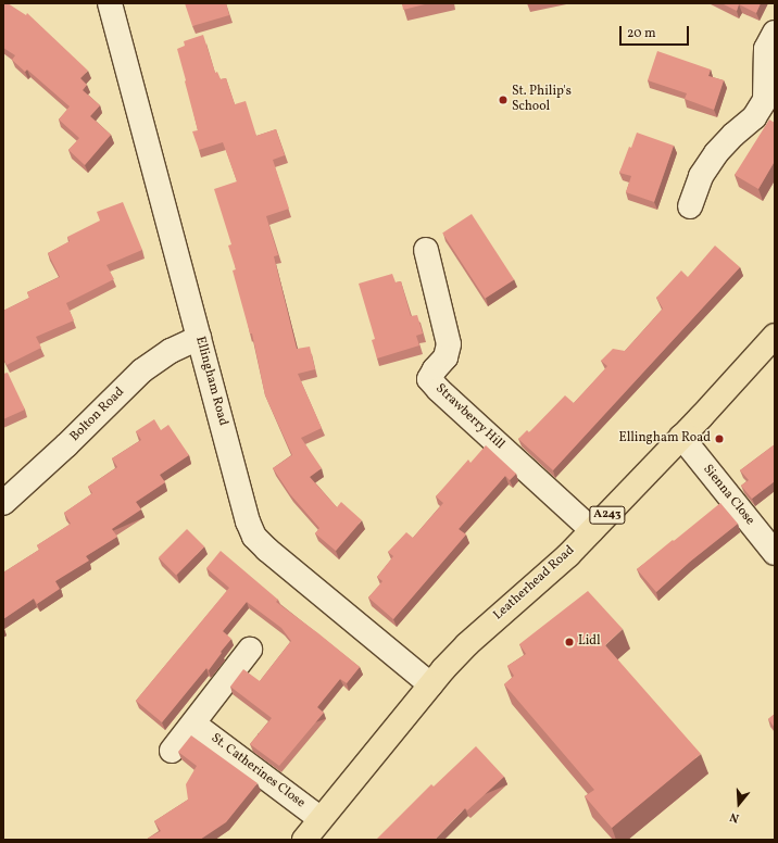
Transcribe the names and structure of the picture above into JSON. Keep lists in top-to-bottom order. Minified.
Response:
{"streets":{"highway":["A243","Leatherhead Road"],"street":["Ellingham Road","Bolton Road","Strawberry Hill","Sienna Close","St. Catherines Close"]},"crossings":[["Ellingham Road","Bolton Road"],["Ellingham Road","Leatherhead Road"],["Strawberry Hill","Leatherhead Road"],["Sienna Close","Leatherhead Road"],["Leatherhead Road","St. Catherines Close"]],"places":["St. Philip's School","Ellingham Road","Lidl"],"scale_bar":"20 m","north":"bottom"}
